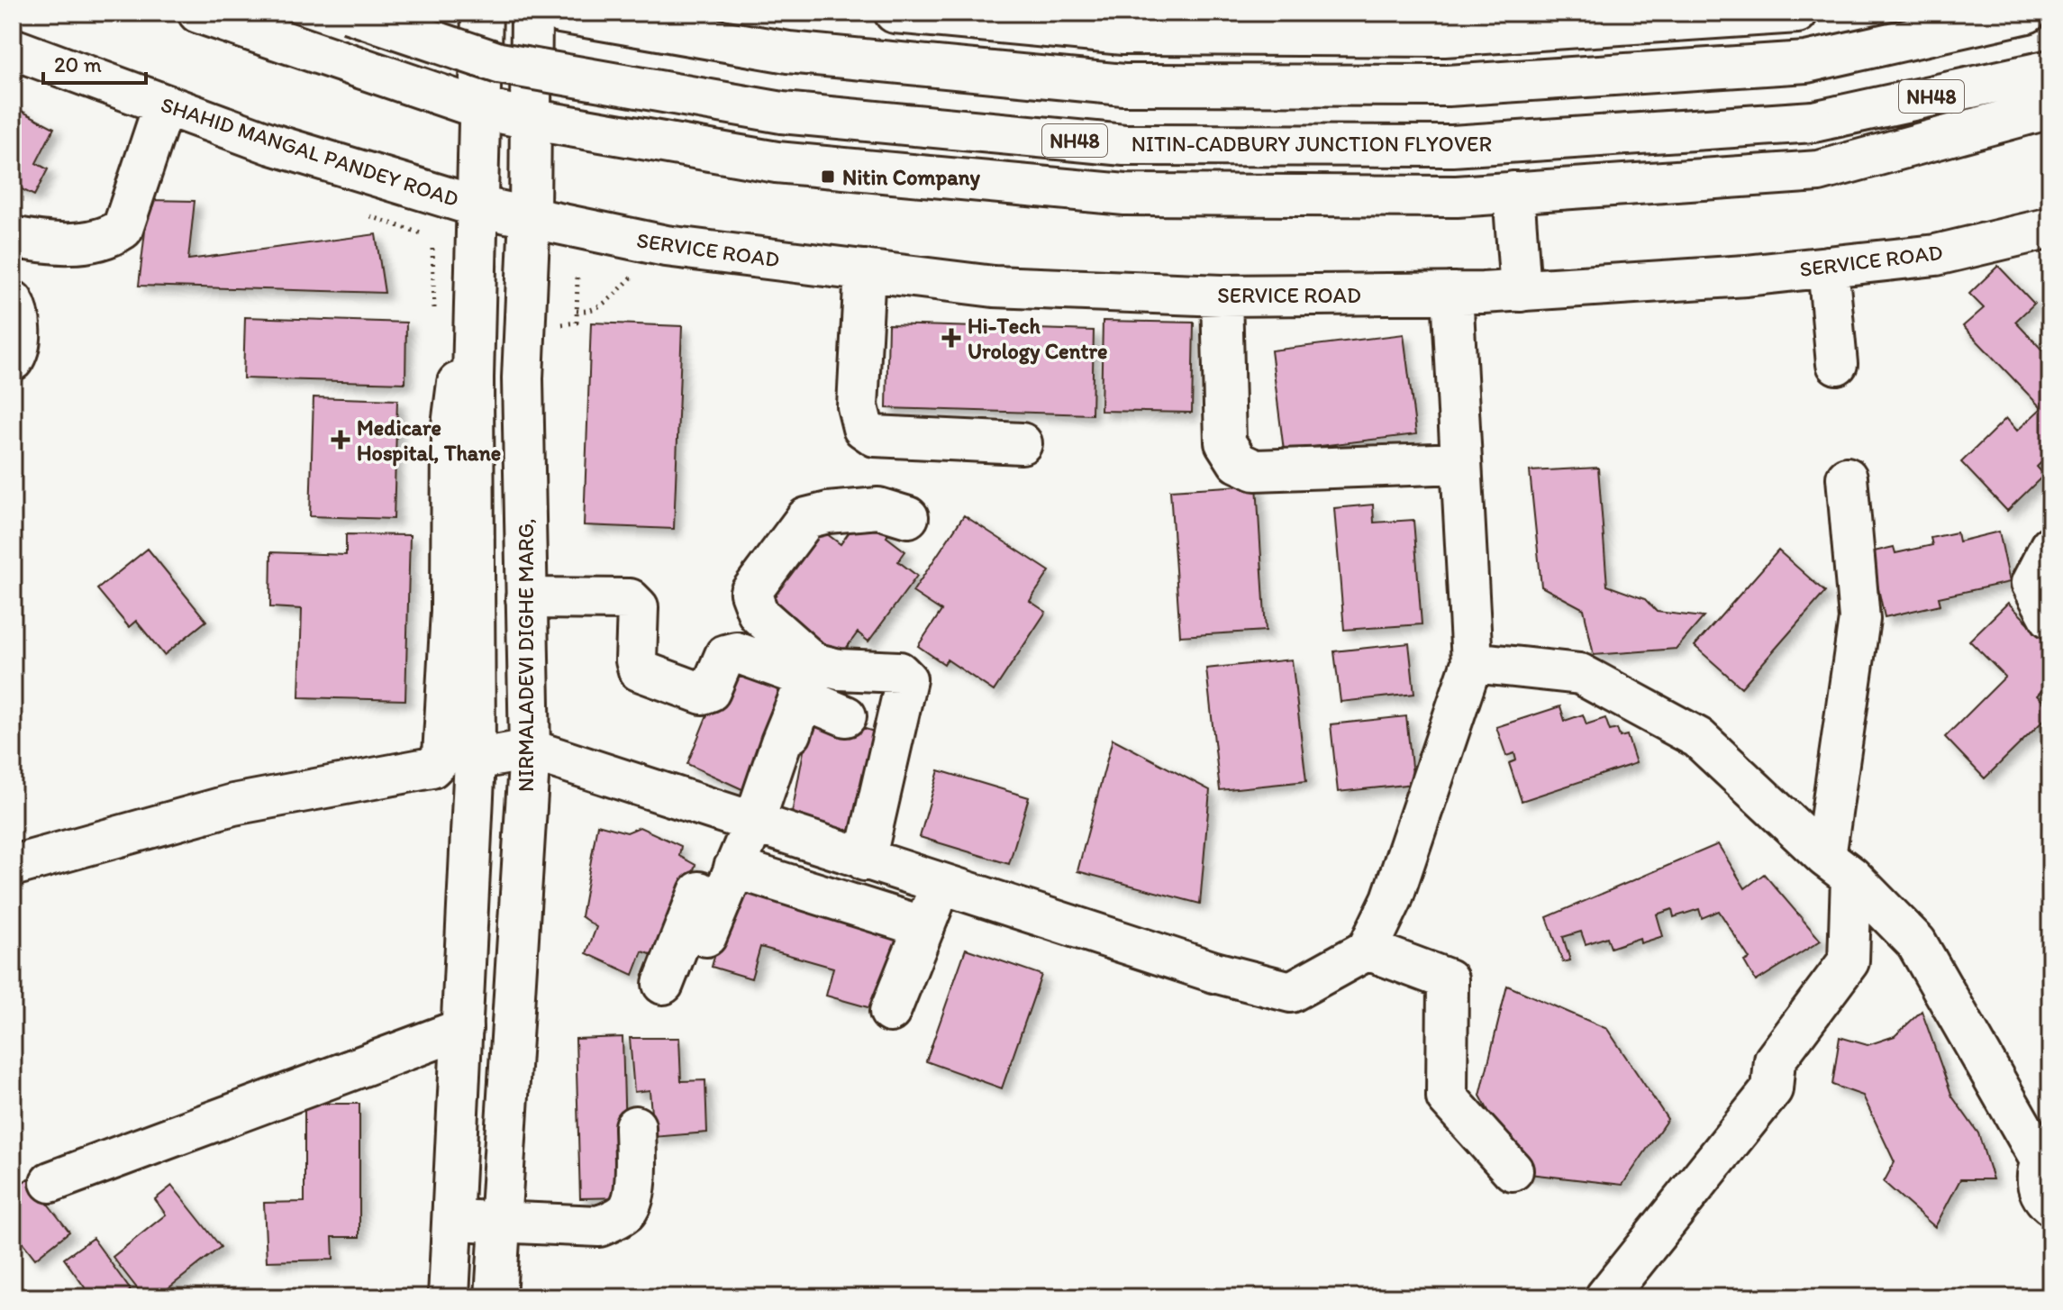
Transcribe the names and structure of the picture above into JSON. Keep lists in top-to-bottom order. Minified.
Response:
{"streets":{"main road":["NH48","NITIN-CADBURY JUNCTION FLYOVER","SHAHID MANGAL PANDEY ROAD","SERVICE ROAD","NIRMALADEVI DIGHE MARG,"]},"crossings":[["SHAHID MANGAL PANDEY ROAD","SERVICE ROAD"],["SHAHID MANGAL PANDEY ROAD","NIRMALADEVI DIGHE MARG,"],["SERVICE ROAD","NIRMALADEVI DIGHE MARG,"]],"places":{"transit":["Nitin Company"],"health":["Hi-Tech Urology Centre","Medicare Hospital, Thane"]},"scale_bar":"20 m"}
